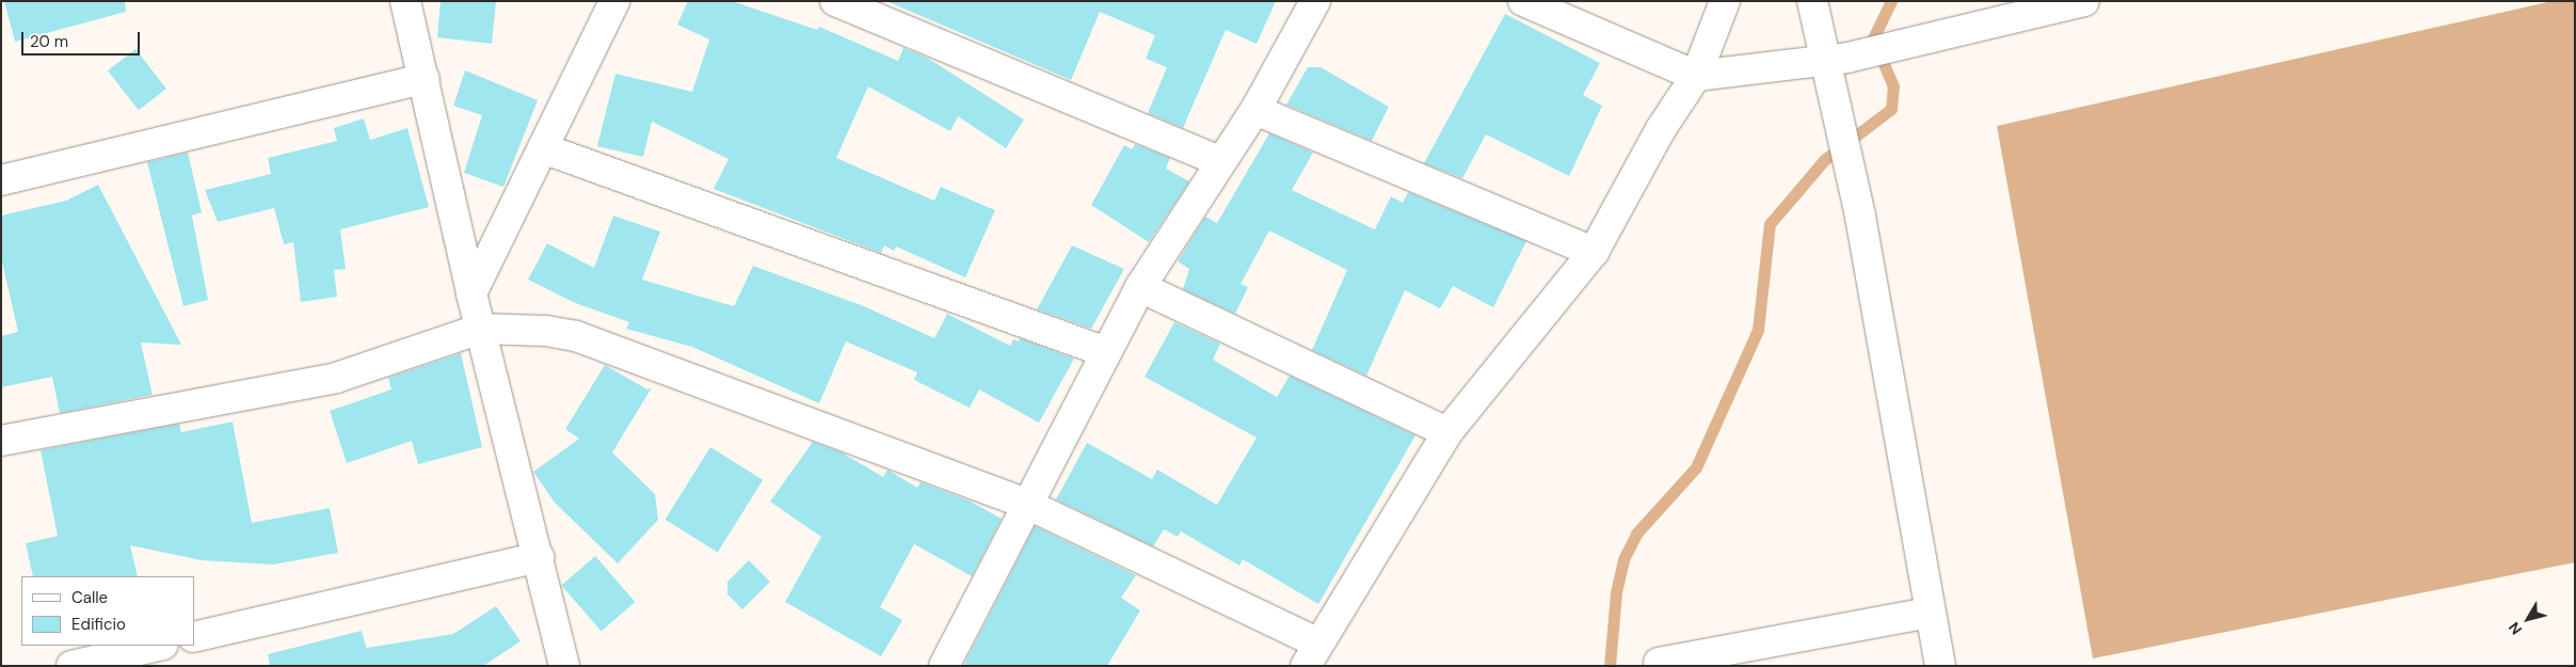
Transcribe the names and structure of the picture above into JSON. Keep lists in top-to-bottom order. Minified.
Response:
{"legend":["Calle","Edificio"],"scale_bar":"20 m","north":"bottom left"}
